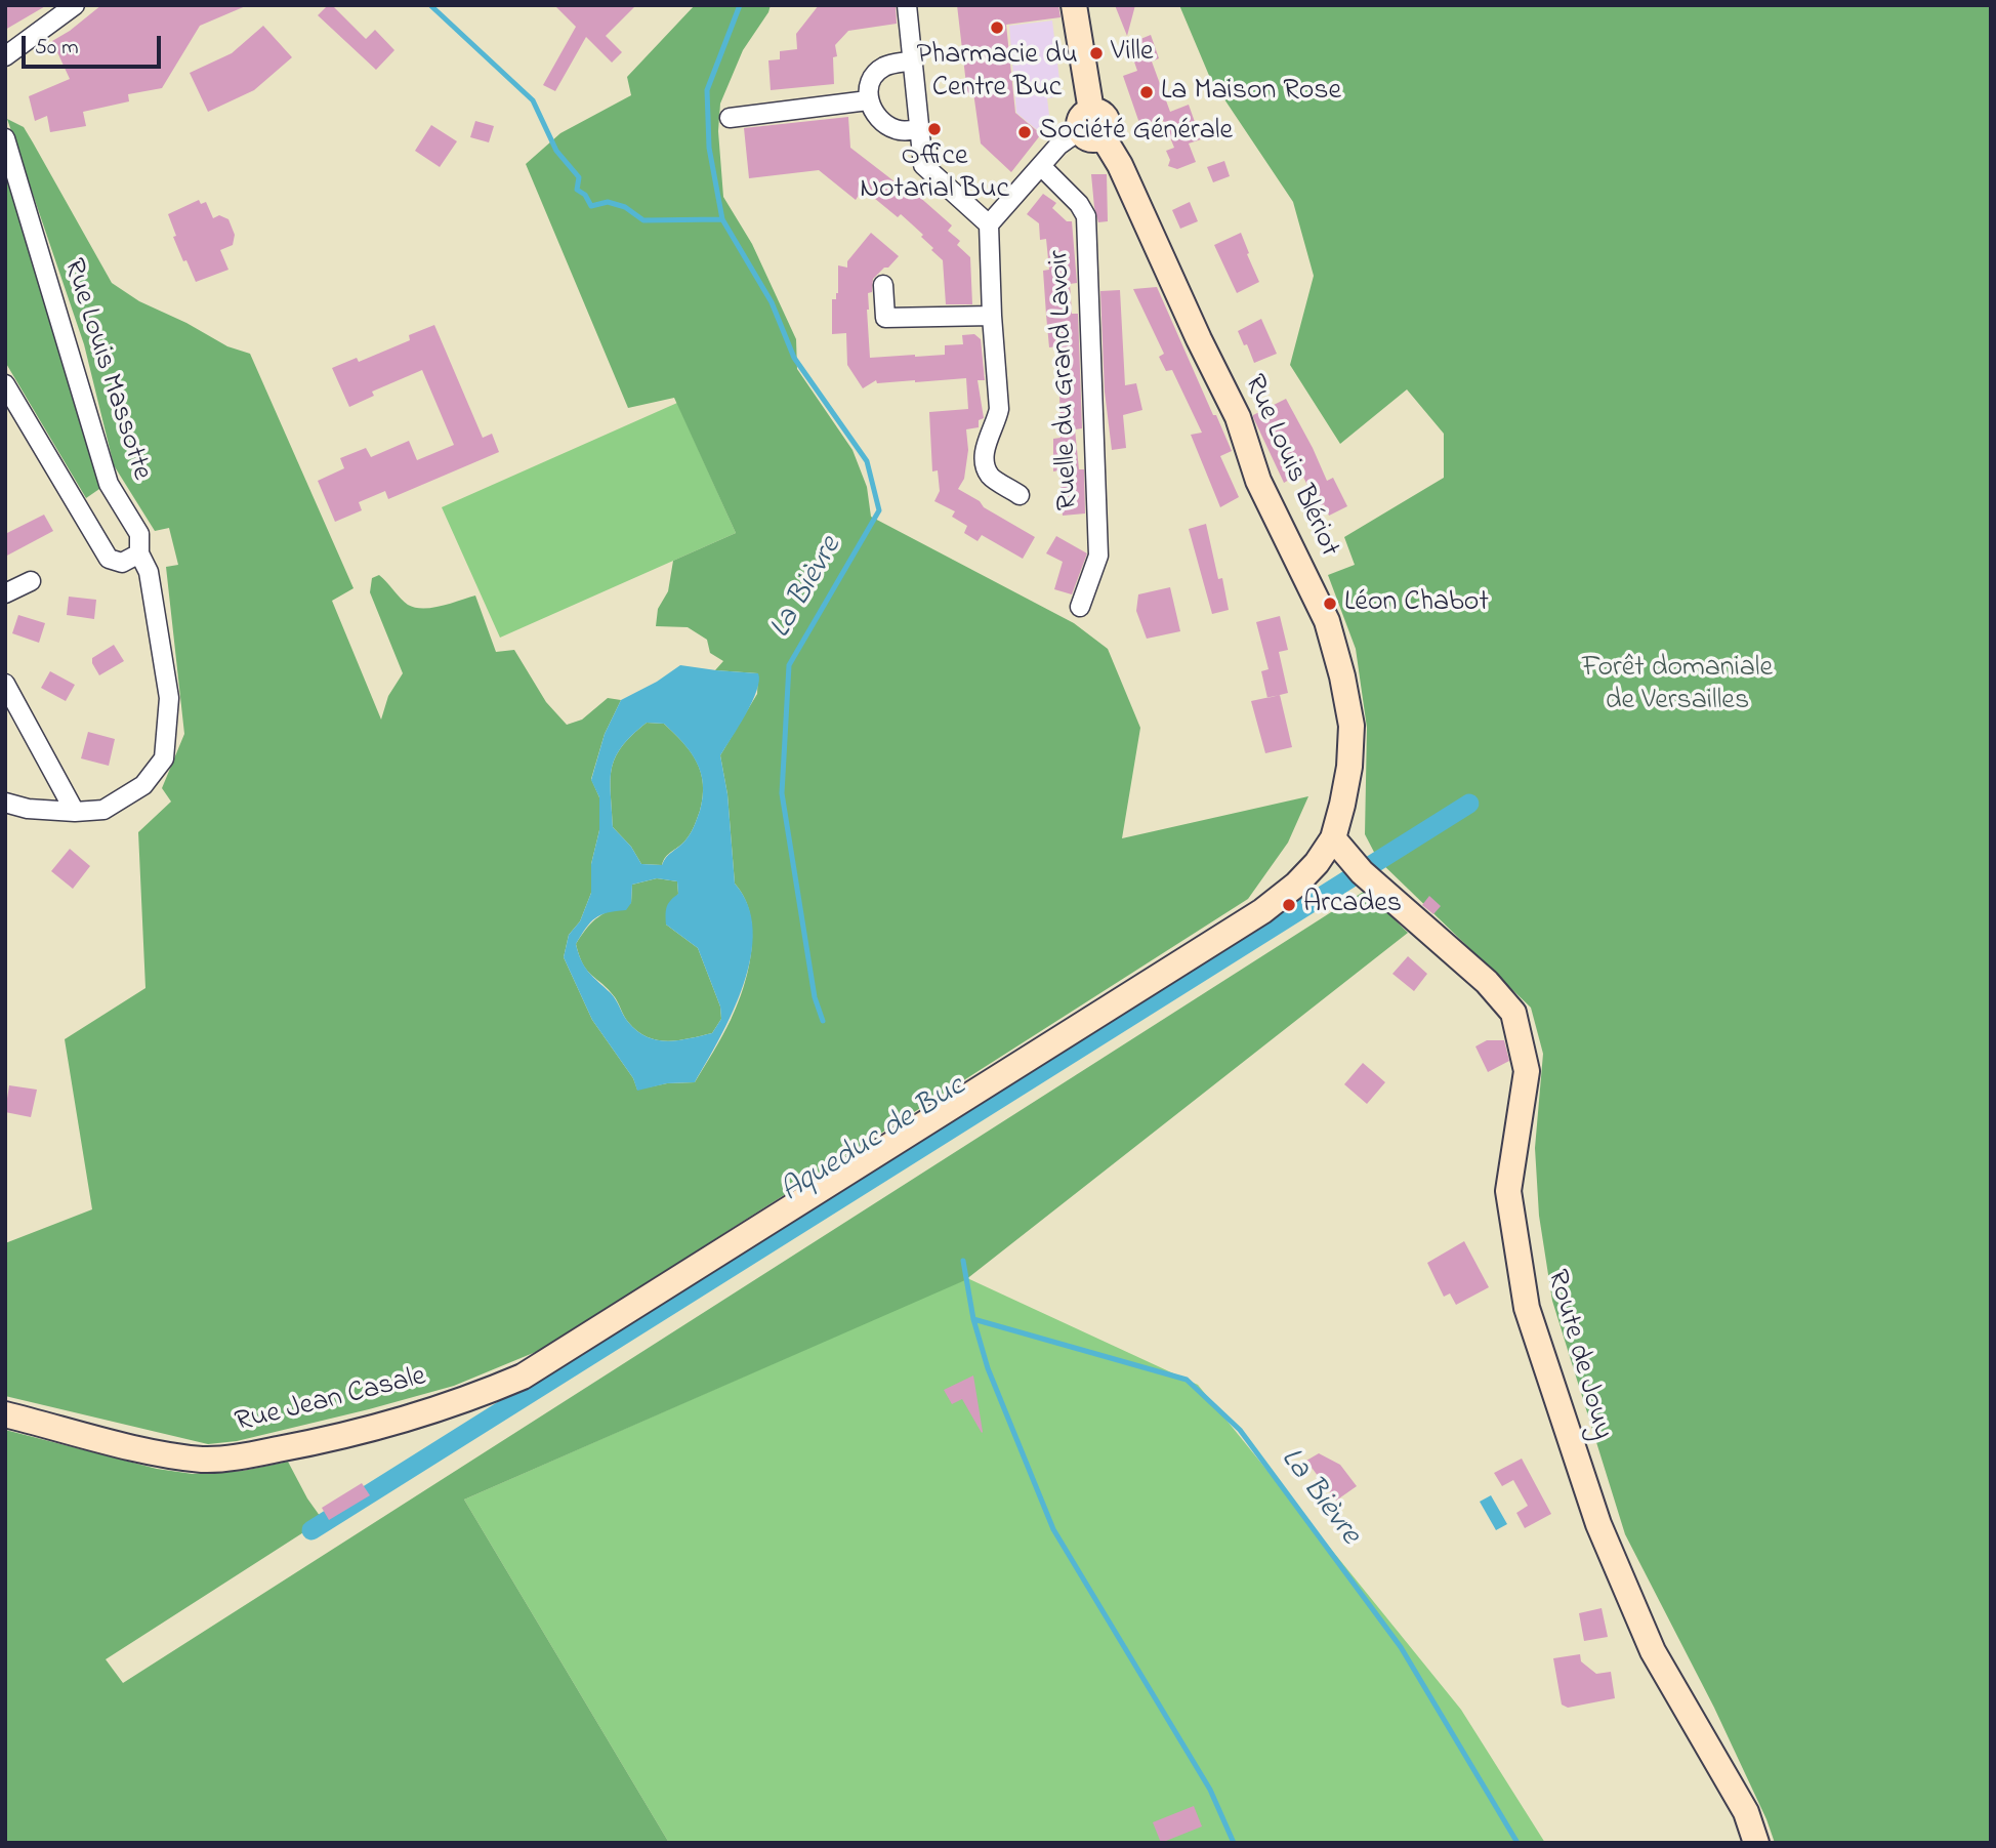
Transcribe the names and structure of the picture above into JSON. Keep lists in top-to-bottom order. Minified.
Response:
{"streets":{"main road":["Rue Louis Blériot","Route de Jouy","Rue Jean Casale"],"street":["Rue Louis Massotte","Ruelle du Grand Lavoir"]},"crossings":[["Rue Louis Blériot","Route de Jouy"],["Rue Louis Blériot","Rue Jean Casale"],["Route de Jouy","Rue Jean Casale"]],"water":["La Bièvre","Aqueduc de Buc"],"parks":["Forêt domaniale de Versailles"],"places":["Pharmacie du Centre Buc","Ville","La Maison Rose","Office Notarial Buc","Société Générale","Léon Chabot","Arcades"],"scale_bar":"50 m"}
